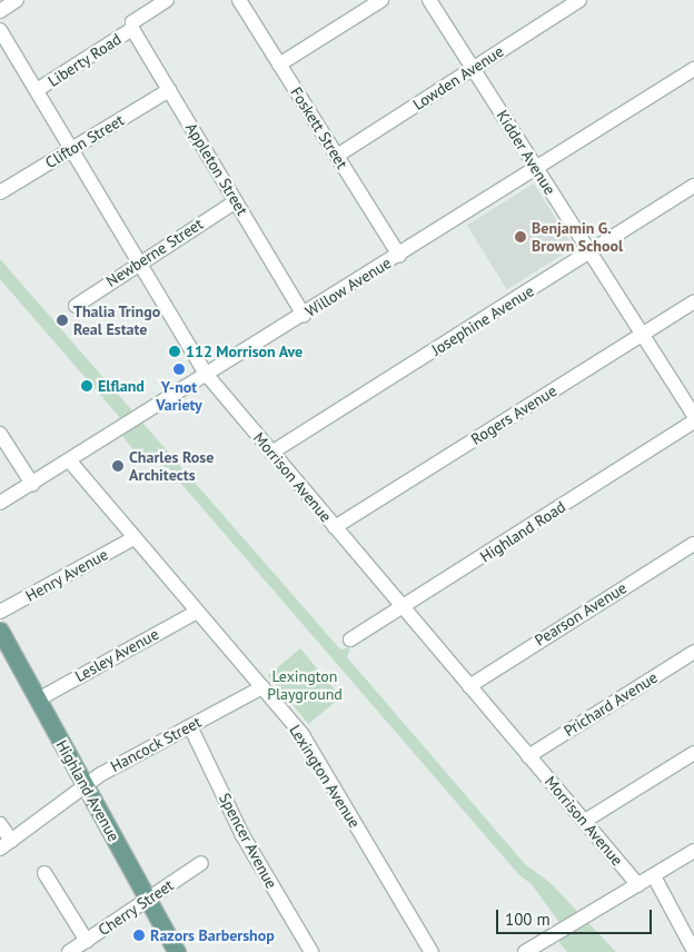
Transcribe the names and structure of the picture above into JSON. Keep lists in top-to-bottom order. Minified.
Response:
{"streets":{"main road":["Highland Avenue"],"street":["Liberty Road","Lowden Avenue","Foskett Street","Clifton Street","Kidder Avenue","Appleton Street","Newberne Street","Willow Avenue","Josephine Avenue","Rogers Avenue","Morrison Avenue","Highland Road","Henry Avenue","Pearson Avenue","Lesley Avenue","Prichard Avenue","Hancock Street","Lexington Avenue","Spencer Avenue","Cherry Street"]},"crossings":[["Liberty Road","Appleton Street"],["Liberty Road","Morrison Avenue"],["Lowden Avenue","Foskett Street"],["Lowden Avenue","Kidder Avenue"],["Foskett Street","Willow Avenue"],["Clifton Street","Appleton Street"],["Clifton Street","Morrison Avenue"],["Kidder Avenue","Willow Avenue"],["Kidder Avenue","Josephine Avenue"],["Kidder Avenue","Rogers Avenue"],["Appleton Street","Newberne Street"],["Appleton Street","Willow Avenue"],["Newberne Street","Morrison Avenue"],["Willow Avenue","Morrison Avenue"],["Willow Avenue","Lexington Avenue"],["Josephine Avenue","Morrison Avenue"],["Rogers Avenue","Morrison Avenue"],["Morrison Avenue","Highland Road"],["Morrison Avenue","Pearson Avenue"],["Morrison Avenue","Prichard Avenue"],["Henry Avenue","Lexington Avenue"],["Lesley Avenue","Lexington Avenue"],["Lesley Avenue","Highland Avenue"],["Hancock Street","Lexington Avenue"],["Hancock Street","Highland Avenue"],["Hancock Street","Spencer Avenue"],["Highland Avenue","Cherry Street"]],"parks":["Lexington Playground"],"places":["Benjamin G. Brown School","Thalia Tringo Real Estate","112 Morrison Ave","Y-not Variety","Elfland","Charles Rose Architects","Razors Barbershop"],"scale_bar":"100 m"}
